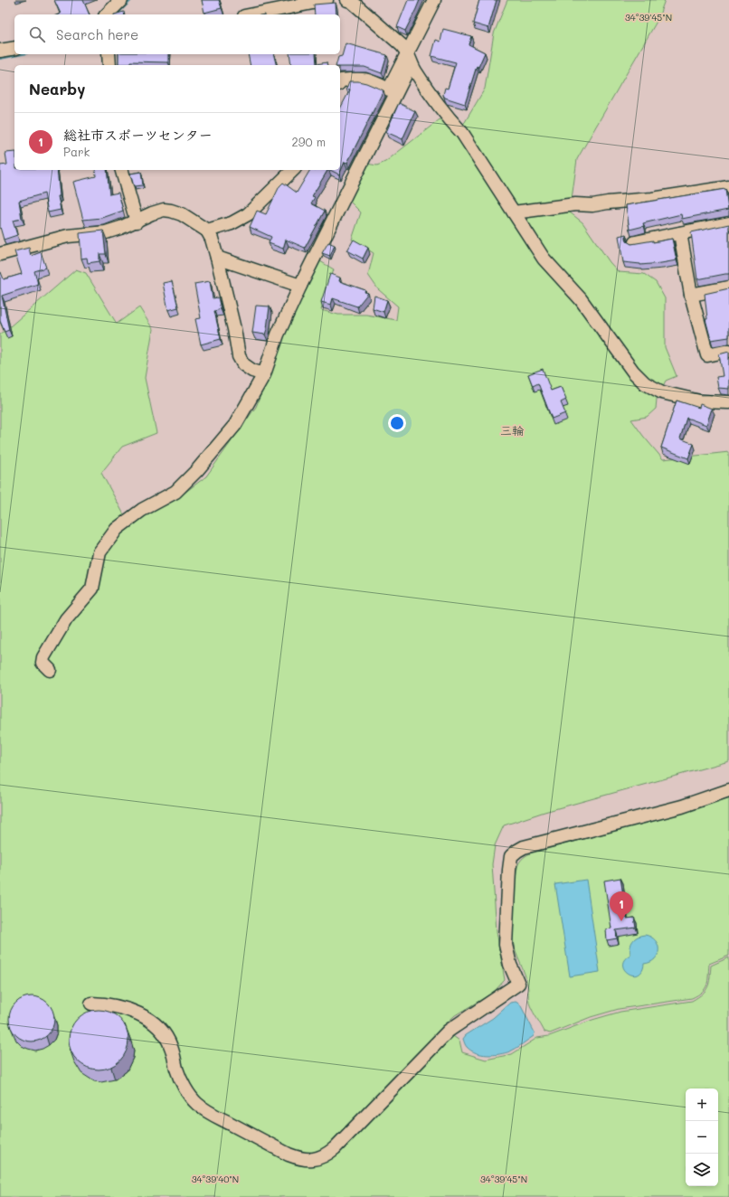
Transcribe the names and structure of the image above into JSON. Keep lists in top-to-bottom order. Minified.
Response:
{"districts":["三輪"],"page":{"search":"Search here","heading":"Nearby","list":[{"mark":"1","name":"総社市スポーツセンター","note":"Park","value":"290 m"}],"pins":"1","map_buttons":["+","−"]},"coordinates":["34°39'45\"N","34°39'40\"N"]}
